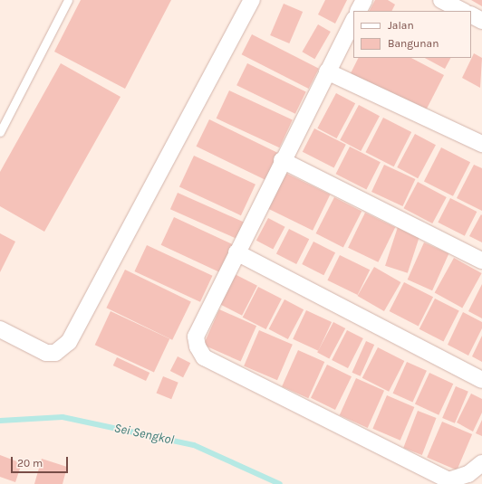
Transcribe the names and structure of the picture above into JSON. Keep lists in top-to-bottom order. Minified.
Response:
{"water":["Sei Sengkol"],"legend":["Jalan","Bangunan"],"scale_bar":"20 m"}
